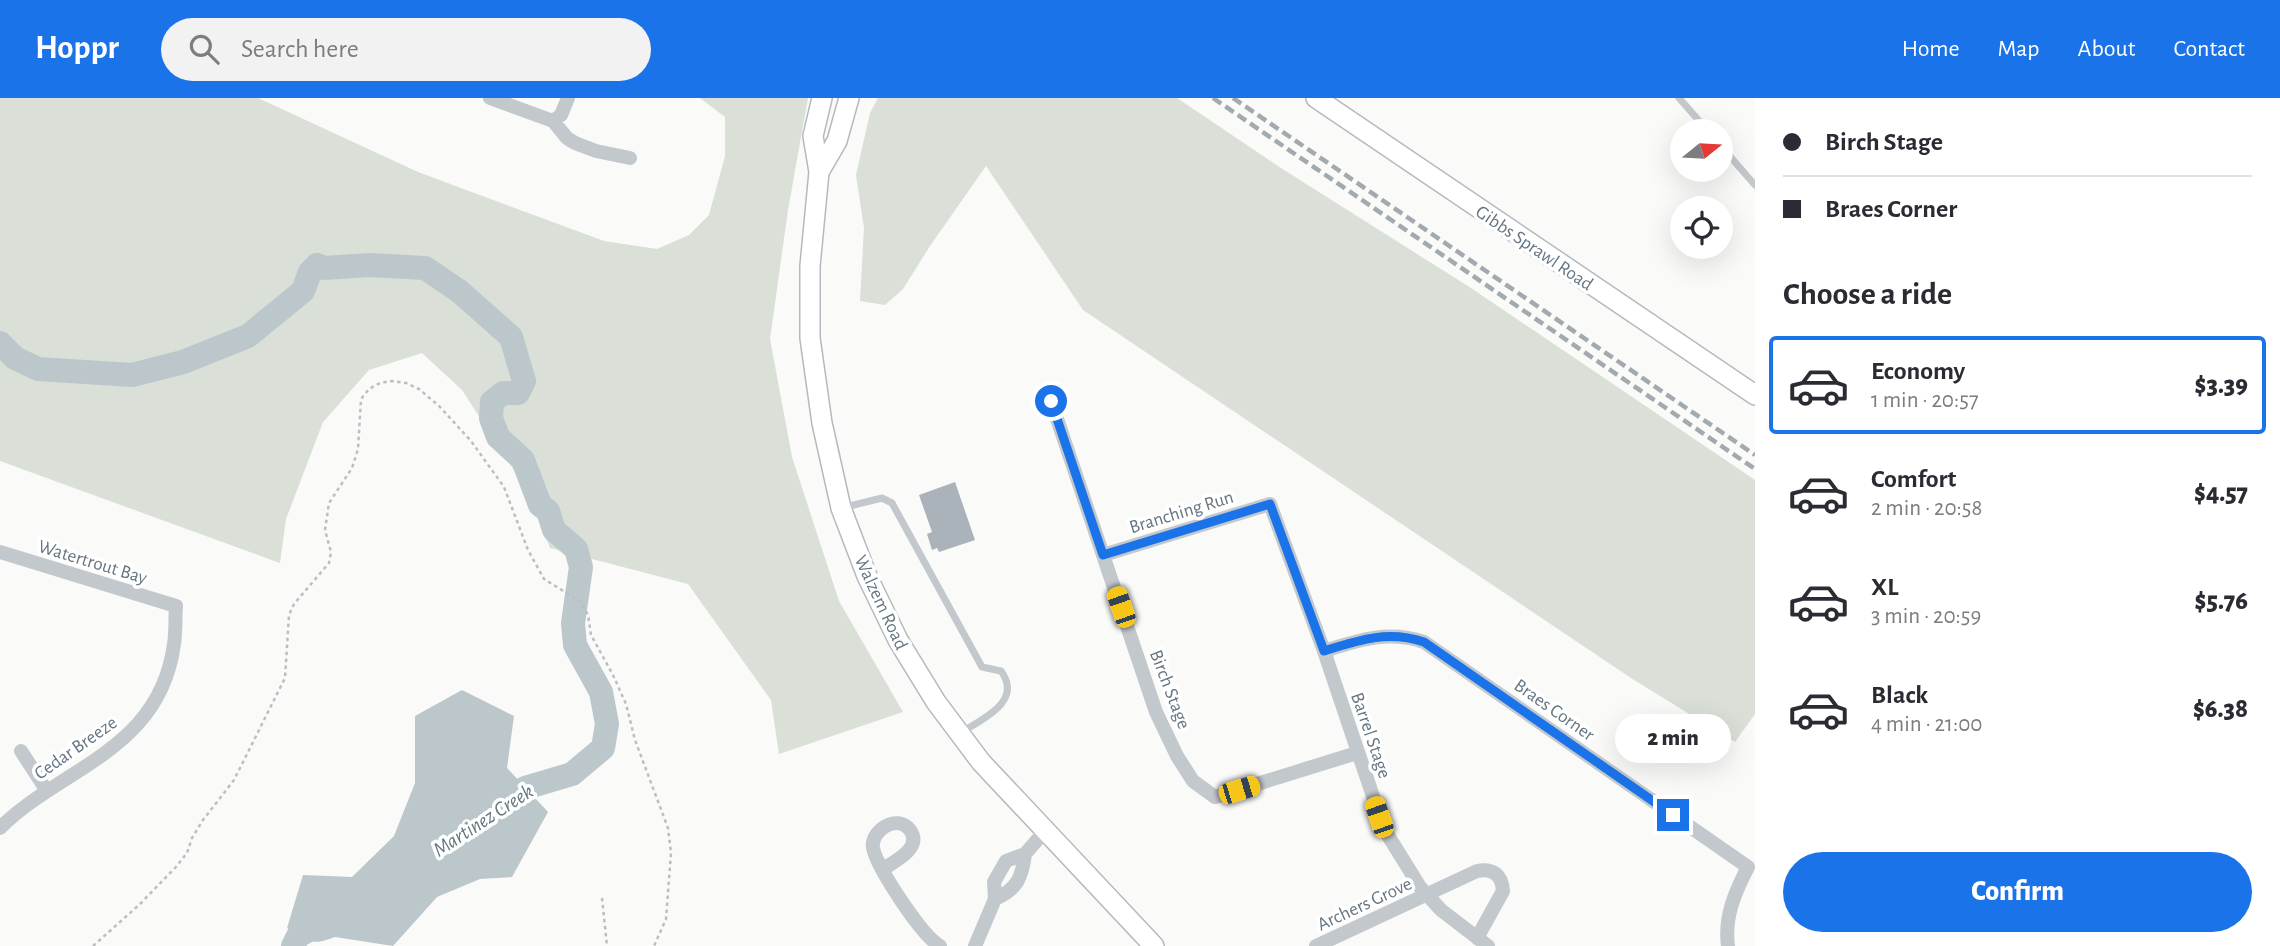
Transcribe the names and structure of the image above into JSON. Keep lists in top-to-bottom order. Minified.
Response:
{"streets":{"main road":["Gibbs Sprawl Road","Walzem Road"],"street":["Branching Run","Watertrout Bay","Birch Stage","Braes Corner","Barrel Stage","Cedar Breeze","Archers Grove"]},"crossings":[["Branching Run","Birch Stage"],["Branching Run","Barrel Stage"],["Watertrout Bay","Cedar Breeze"],["Birch Stage","Barrel Stage"],["Braes Corner","Barrel Stage"],["Barrel Stage","Archers Grove"]],"water":["Martinez Creek"],"north":"right","page":{"header":"Hoppr","search":"Search here","nav":["Home","Map","About","Contact"],"banner":["Birch Stage","Braes Corner"],"heading":"Choose a ride","list":[{"name":"Economy","note":"1 min · 20:57","value":"$3.39"},{"name":"Comfort","note":"2 min · 20:58","value":"$4.57"},{"name":"XL","note":"3 min · 20:59","value":"$5.76"},{"name":"Black","note":"4 min · 21:00","value":"$6.38"}],"bubble":"2 min","buttons":"Confirm"}}
